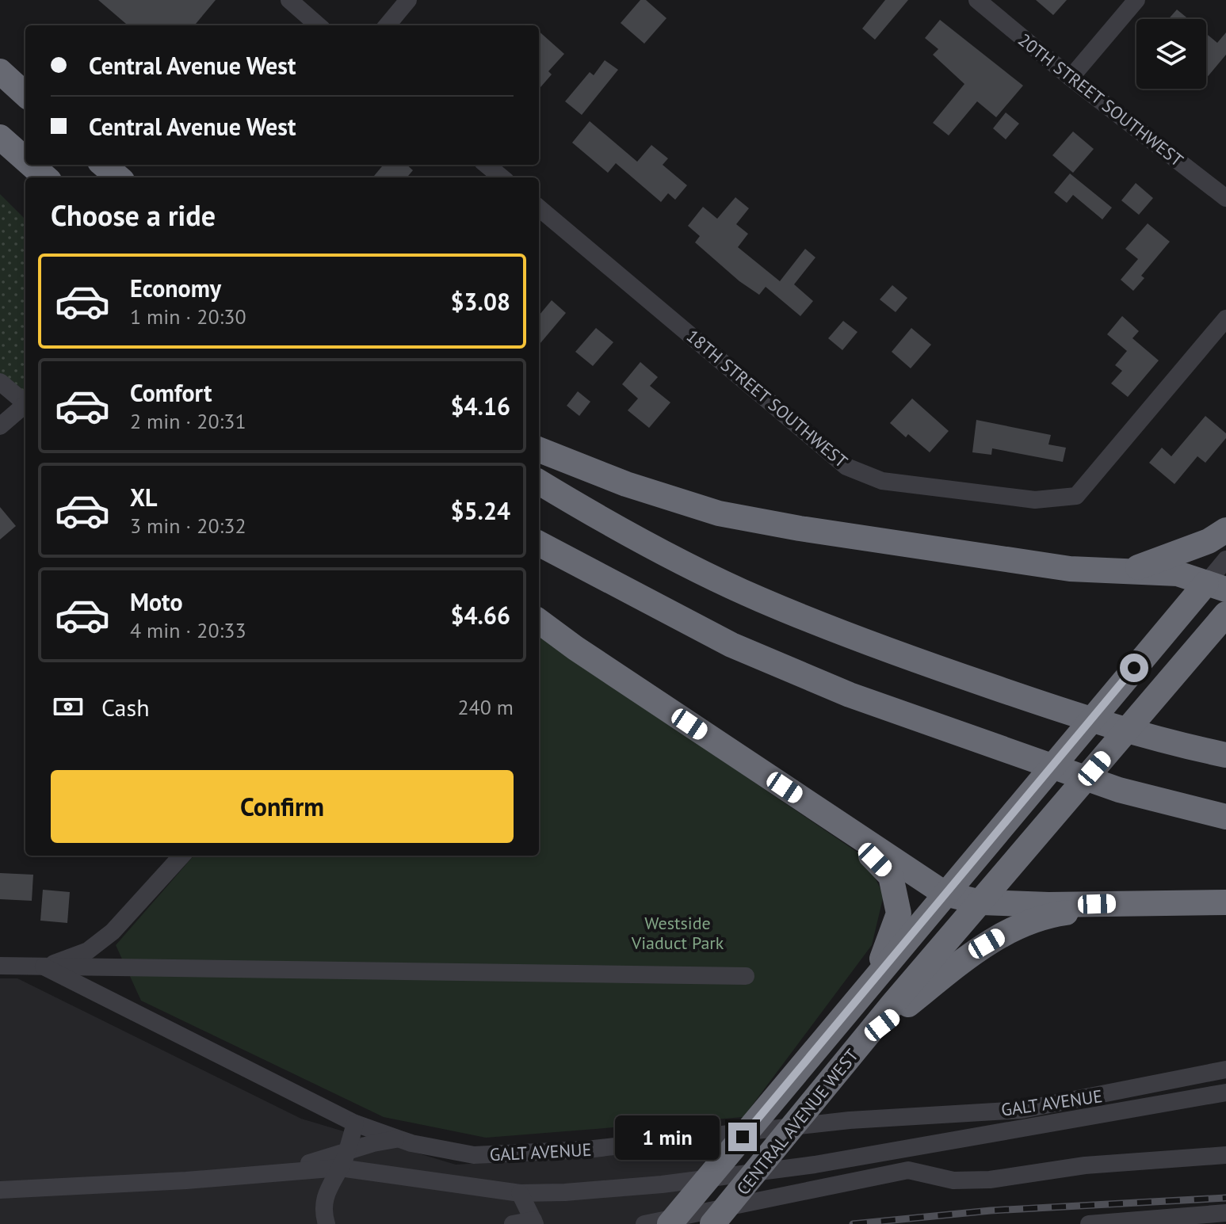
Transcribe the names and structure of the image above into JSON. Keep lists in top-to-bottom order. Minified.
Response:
{"streets":{"highway":["CENTRAL AVENUE WEST"],"street":["20TH STREET SOUTHWEST","18TH STREET SOUTHWEST","GALT AVENUE"]},"parks":["Westside Viaduct Park"],"page":{"banner":["Central Avenue West","Central Avenue West"],"heading":"Choose a ride","list":[{"name":"Economy","note":"1 min · 20:30","value":"$3.08"},{"name":"Comfort","note":"2 min · 20:31","value":"$4.16"},{"name":"XL","note":"3 min · 20:32","value":"$5.24"},{"name":"Moto","note":"4 min · 20:33","value":"$4.66"}],"pay":["Cash","240 m"],"buttons":"Confirm","bubble":"1 min"}}
